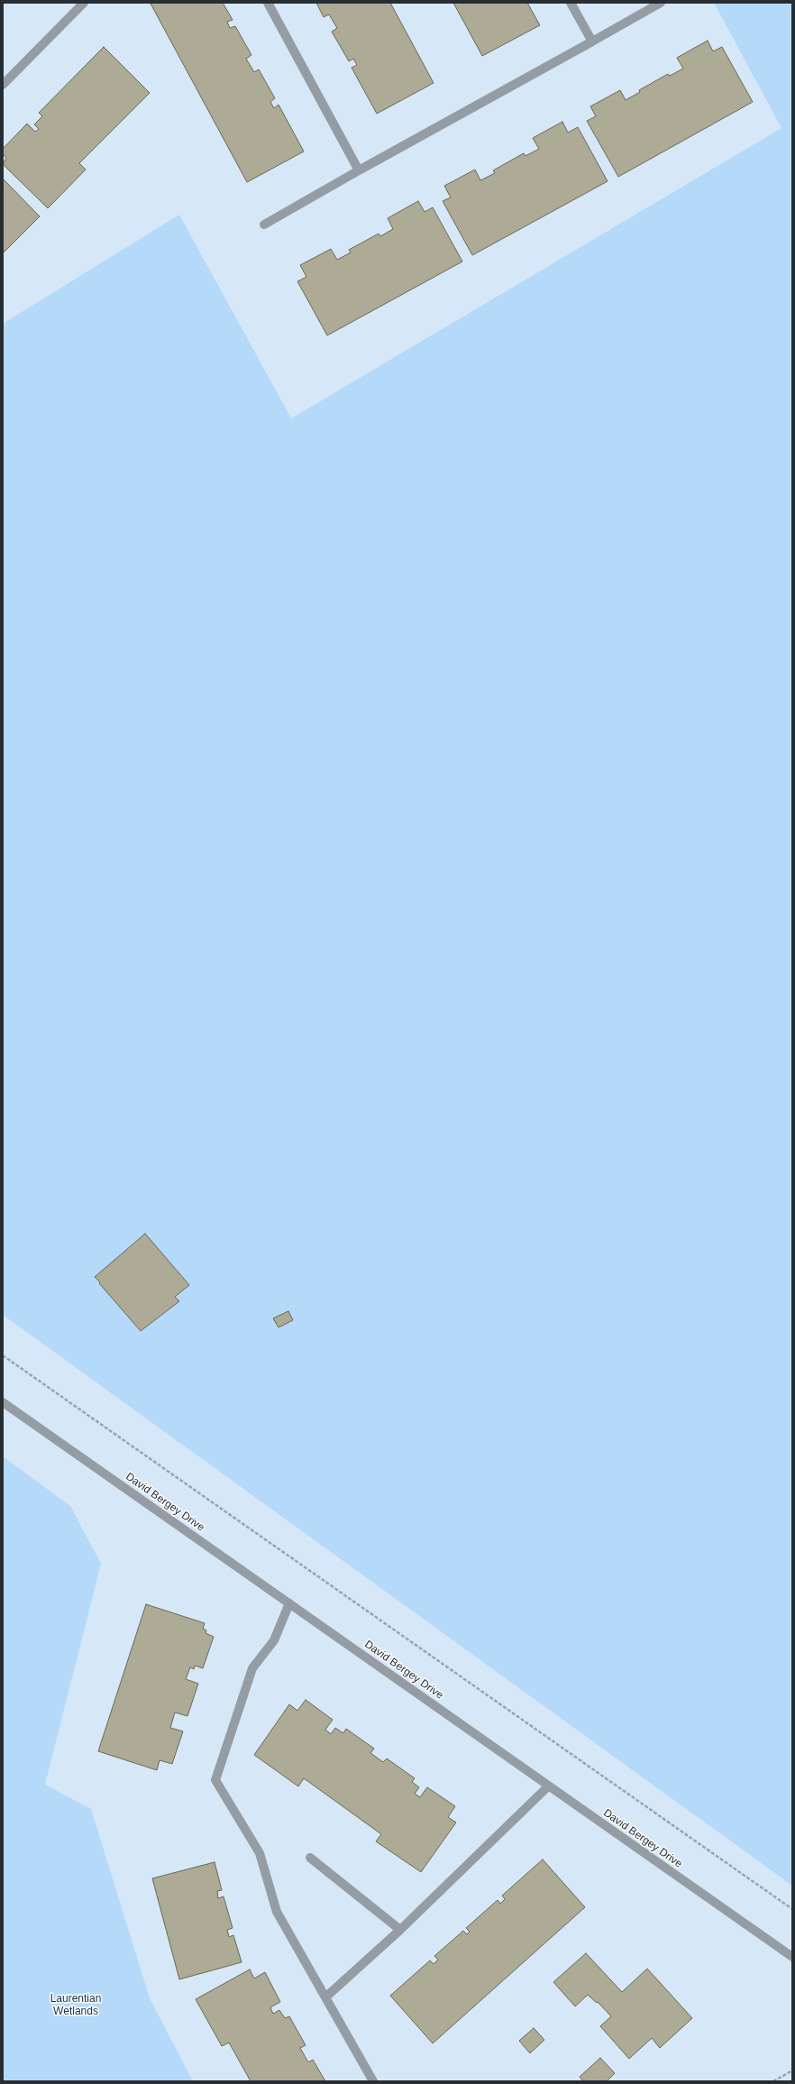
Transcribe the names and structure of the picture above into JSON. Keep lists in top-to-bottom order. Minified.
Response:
{"streets":{"street":["David Bergey Drive"]},"parks":["Laurentian Wetlands"]}
